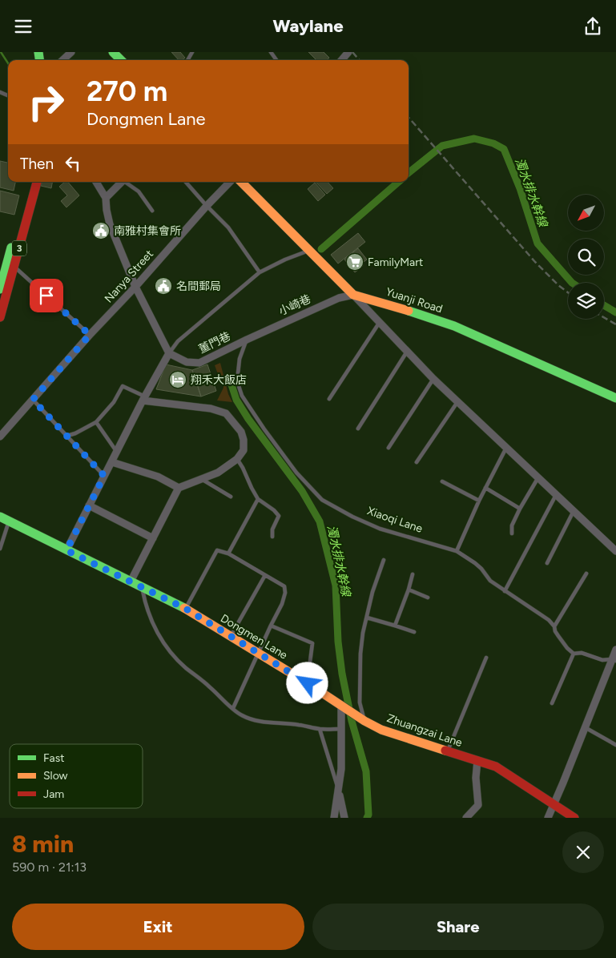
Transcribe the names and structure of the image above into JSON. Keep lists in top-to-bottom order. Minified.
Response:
{"streets":{"main road":["3","Yuanji Road","Dongmen Lane","Zhuangzai Lane"],"street":["Nanya Street","小崎巷","董門巷"],"lane":["Xiaoqi Lane"]},"crossings":[["Yuanji Road","小崎巷"],["小崎巷","董門巷"],["小崎巷","Xiaoqi Lane"],["董門巷","Xiaoqi Lane"],["Dongmen Lane","Zhuangzai Lane"]],"water":["濁水排水幹線"],"places":{"public building":["南雅村集會所","名間郵局"],"supermarket":["FamilyMart"],"hotel":["翔禾大飯店"]},"legend":["Fast","Slow","Jam"],"north":"bottom left","page":{"header":"Waylane","turn":["270 m","Dongmen Lane"],"then":"Then","heading":["8 min","590 m · 21:13"],"buttons":["Exit","Share"]}}
